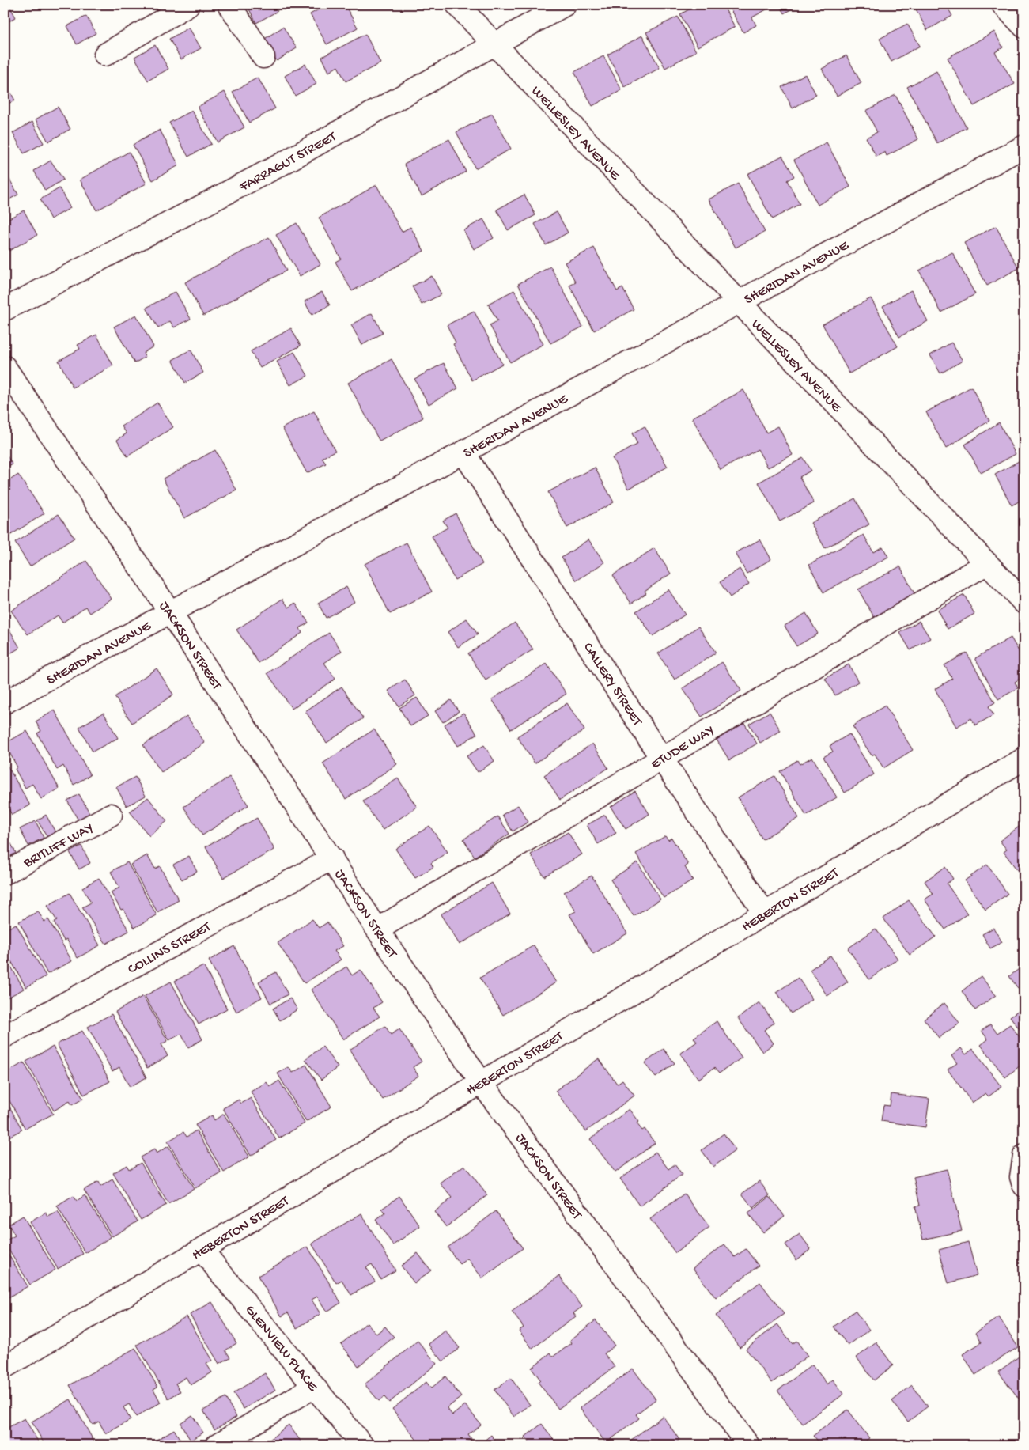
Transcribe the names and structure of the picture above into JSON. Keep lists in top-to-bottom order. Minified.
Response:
{"streets":{"street":["WELLESLEY AVENUE","FARRAGUT STREET","SHERIDAN AVENUE","JACKSON STREET","CALLERY STREET","ETUDE WAY","BRITLIFF WAY","HEBERTON STREET","COLLINS STREET","GLENVIEW PLACE"]},"crossings":[["WELLESLEY AVENUE","FARRAGUT STREET"],["WELLESLEY AVENUE","SHERIDAN AVENUE"],["WELLESLEY AVENUE","ETUDE WAY"],["SHERIDAN AVENUE","JACKSON STREET"],["SHERIDAN AVENUE","CALLERY STREET"],["JACKSON STREET","ETUDE WAY"],["JACKSON STREET","HEBERTON STREET"],["JACKSON STREET","COLLINS STREET"],["CALLERY STREET","ETUDE WAY"],["CALLERY STREET","HEBERTON STREET"],["HEBERTON STREET","GLENVIEW PLACE"]]}
